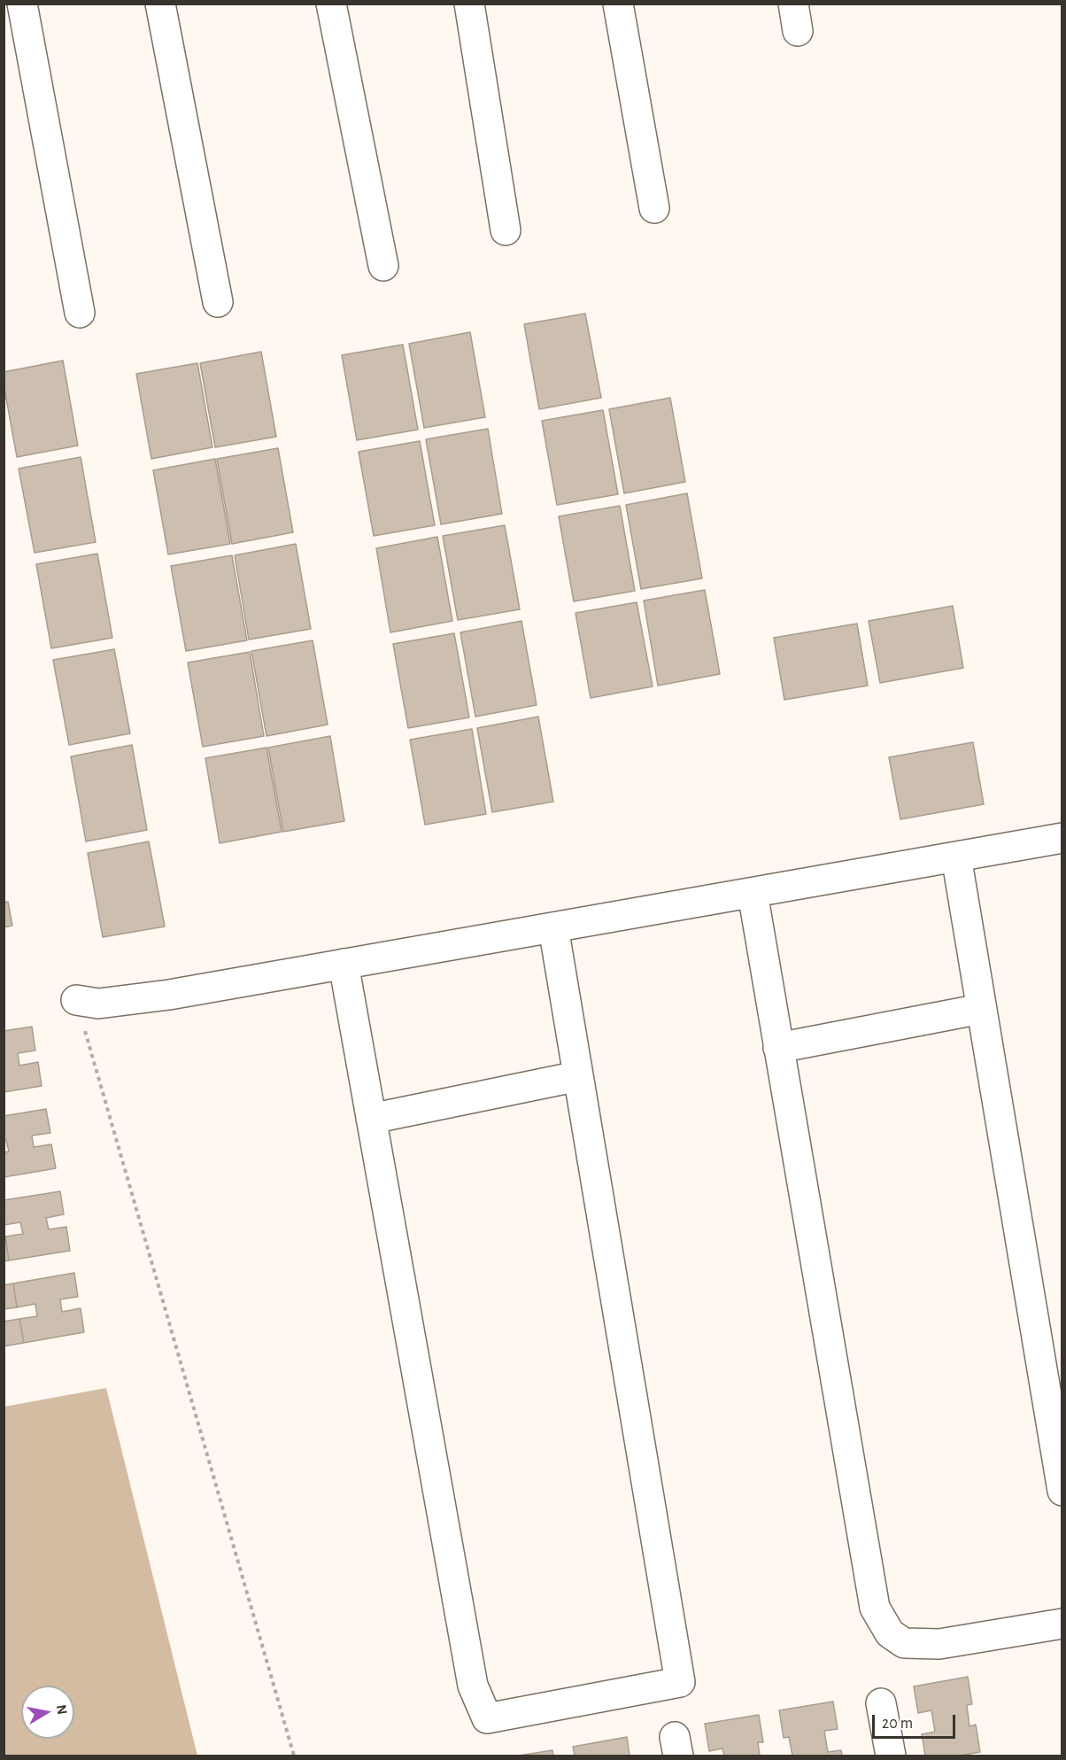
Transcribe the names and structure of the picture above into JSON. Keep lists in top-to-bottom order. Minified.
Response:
{"scale_bar":"20 m","north":"right"}
